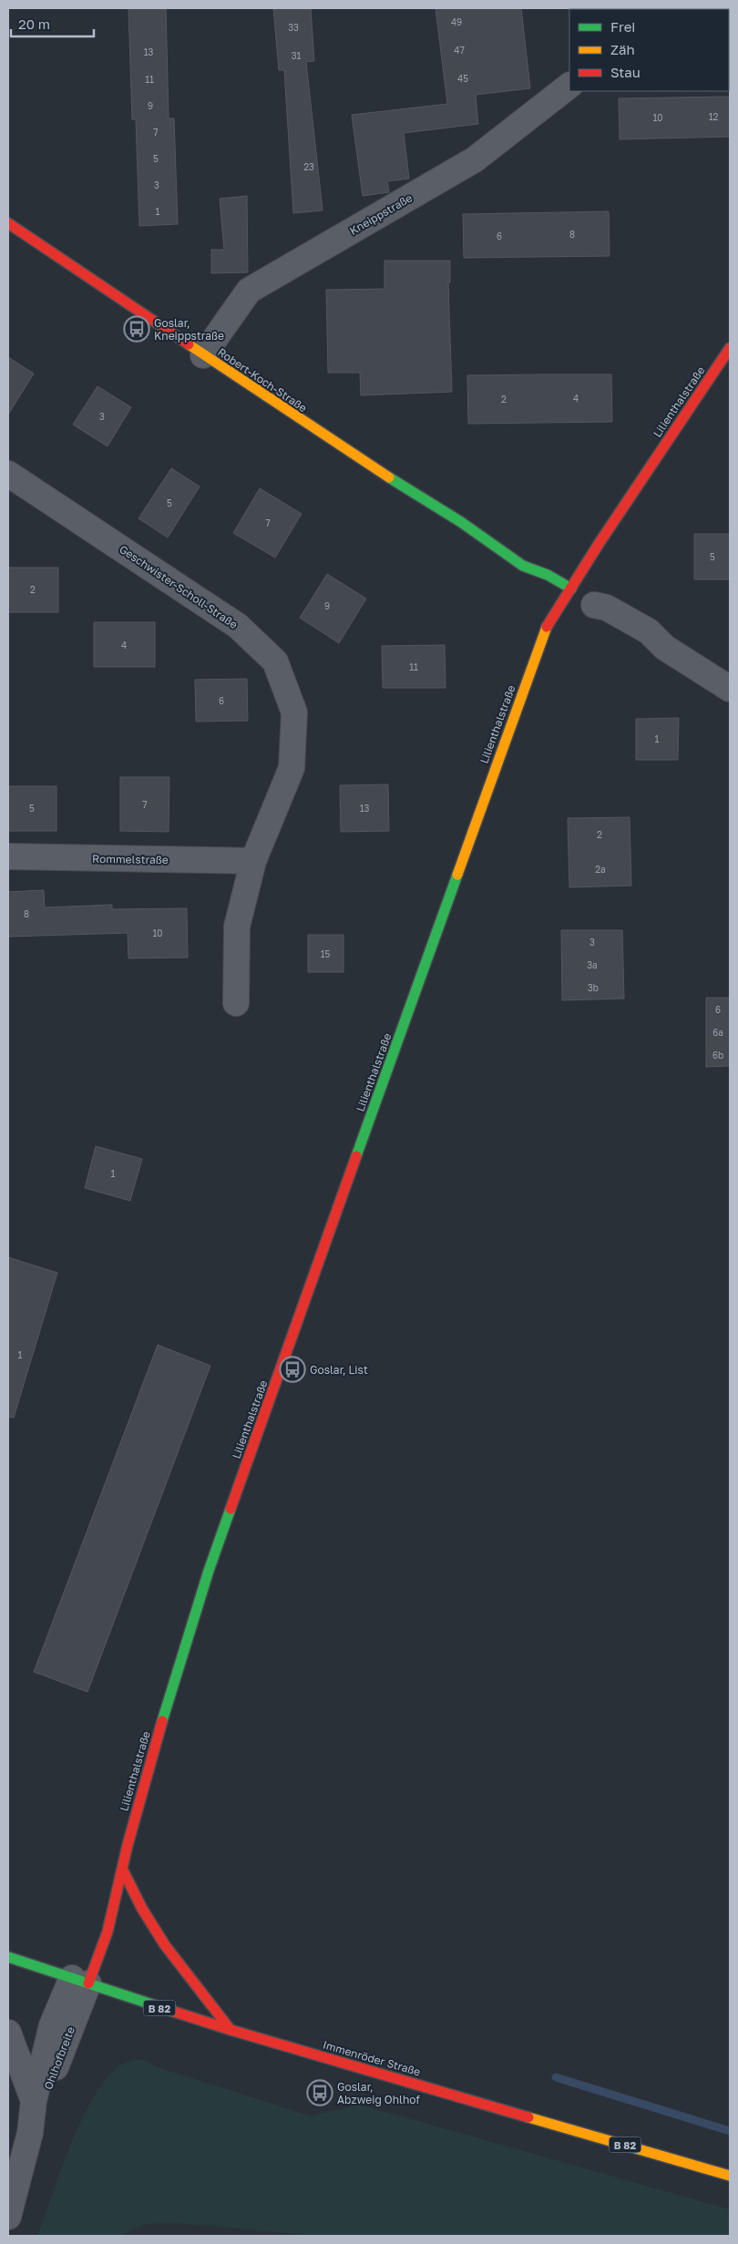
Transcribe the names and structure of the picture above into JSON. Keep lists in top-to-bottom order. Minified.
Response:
{"streets":{"street":["Kneippstraße","Robert-Koch-Straße","Lilienthalstraße","Geschwister-Scholl-Straße","Rommelstraße","B 82","Ohlhofbreite","Immenröder Straße"]},"crossings":[["Kneippstraße","Robert-Koch-Straße"],["Robert-Koch-Straße","Lilienthalstraße"],["Lilienthalstraße","Ohlhofbreite"],["Lilienthalstraße","Immenröder Straße"],["Geschwister-Scholl-Straße","Rommelstraße"],["Ohlhofbreite","Immenröder Straße"]],"places":{"bus stop":["Goslar, Kneippstraße","Goslar, List","Goslar, Abzweig Ohlhof"]},"house_numbers":["49","33","47","13","31","45","11","9","12","10","7","5","23","3","1","8","6","4","2","3","5","7","5","2","9","4","11","6","1","7","5","13","2","2a","8","10","3","15","3a","3b","6","6a","6b","1","1"],"legend":["Frei","Zäh","Stau"],"scale_bar":"20 m"}
